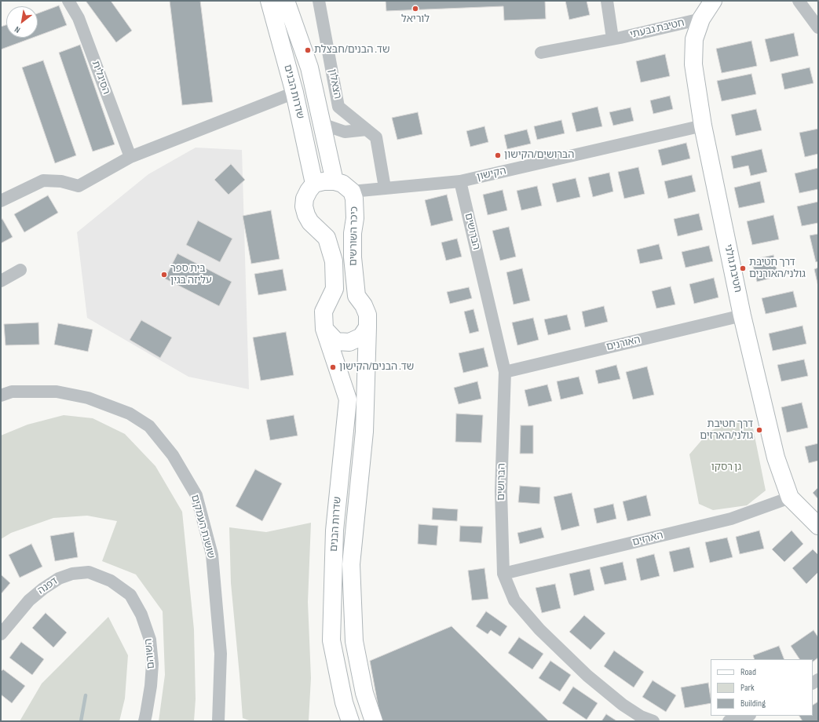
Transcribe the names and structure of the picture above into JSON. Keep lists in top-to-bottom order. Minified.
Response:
{"streets":{"main road":["שדרות הבנים","כיכר השורשים","חטיבת גולני"],"street":["חטיבת גבעתי","הסיגלית","הצאלון","הקישון","הברושים","האורנים","שושנת העמקים","הארזים","דפנה","השוהם"]},"crossings":[["חטיבת גבעתי","חטיבת גולני"],["הצאלון","הקישון"],["שדרות הבנים","כיכר השורשים"],["הקישון","הברושים"],["הקישון","כיכר השורשים"],["הקישון","חטיבת גולני"],["הברושים","האורנים"],["הברושים","הארזים"],["חטיבת גולני","האורנים"],["חטיבת גולני","הארזים"],["דפנה","השוהם"]],"parks":["גן רסקו"],"places":["לוריאל","שד. הבנים/חבצלת","הברושים/הקישון","דרך חטיבת גולני/האורנים","בית ספר עליזה בגין","שד. הבנים/הקישון","דרך חטיבת גולני/הארזים"],"legend":["Road","Park","Building"],"north":"bottom left"}
